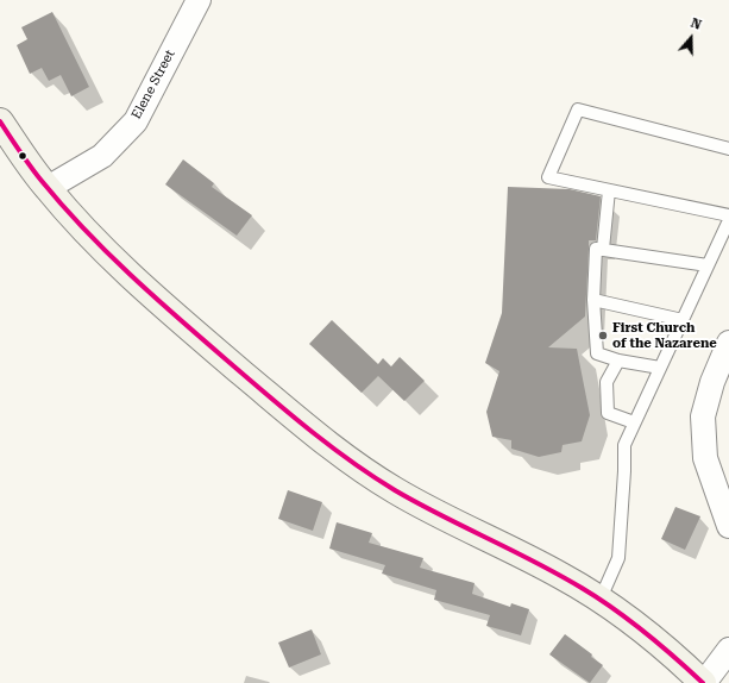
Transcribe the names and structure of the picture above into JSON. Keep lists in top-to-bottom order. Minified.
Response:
{"streets":{"street":["Elene Street"]},"places":["First Church of the Nazarene"],"north":"top"}
